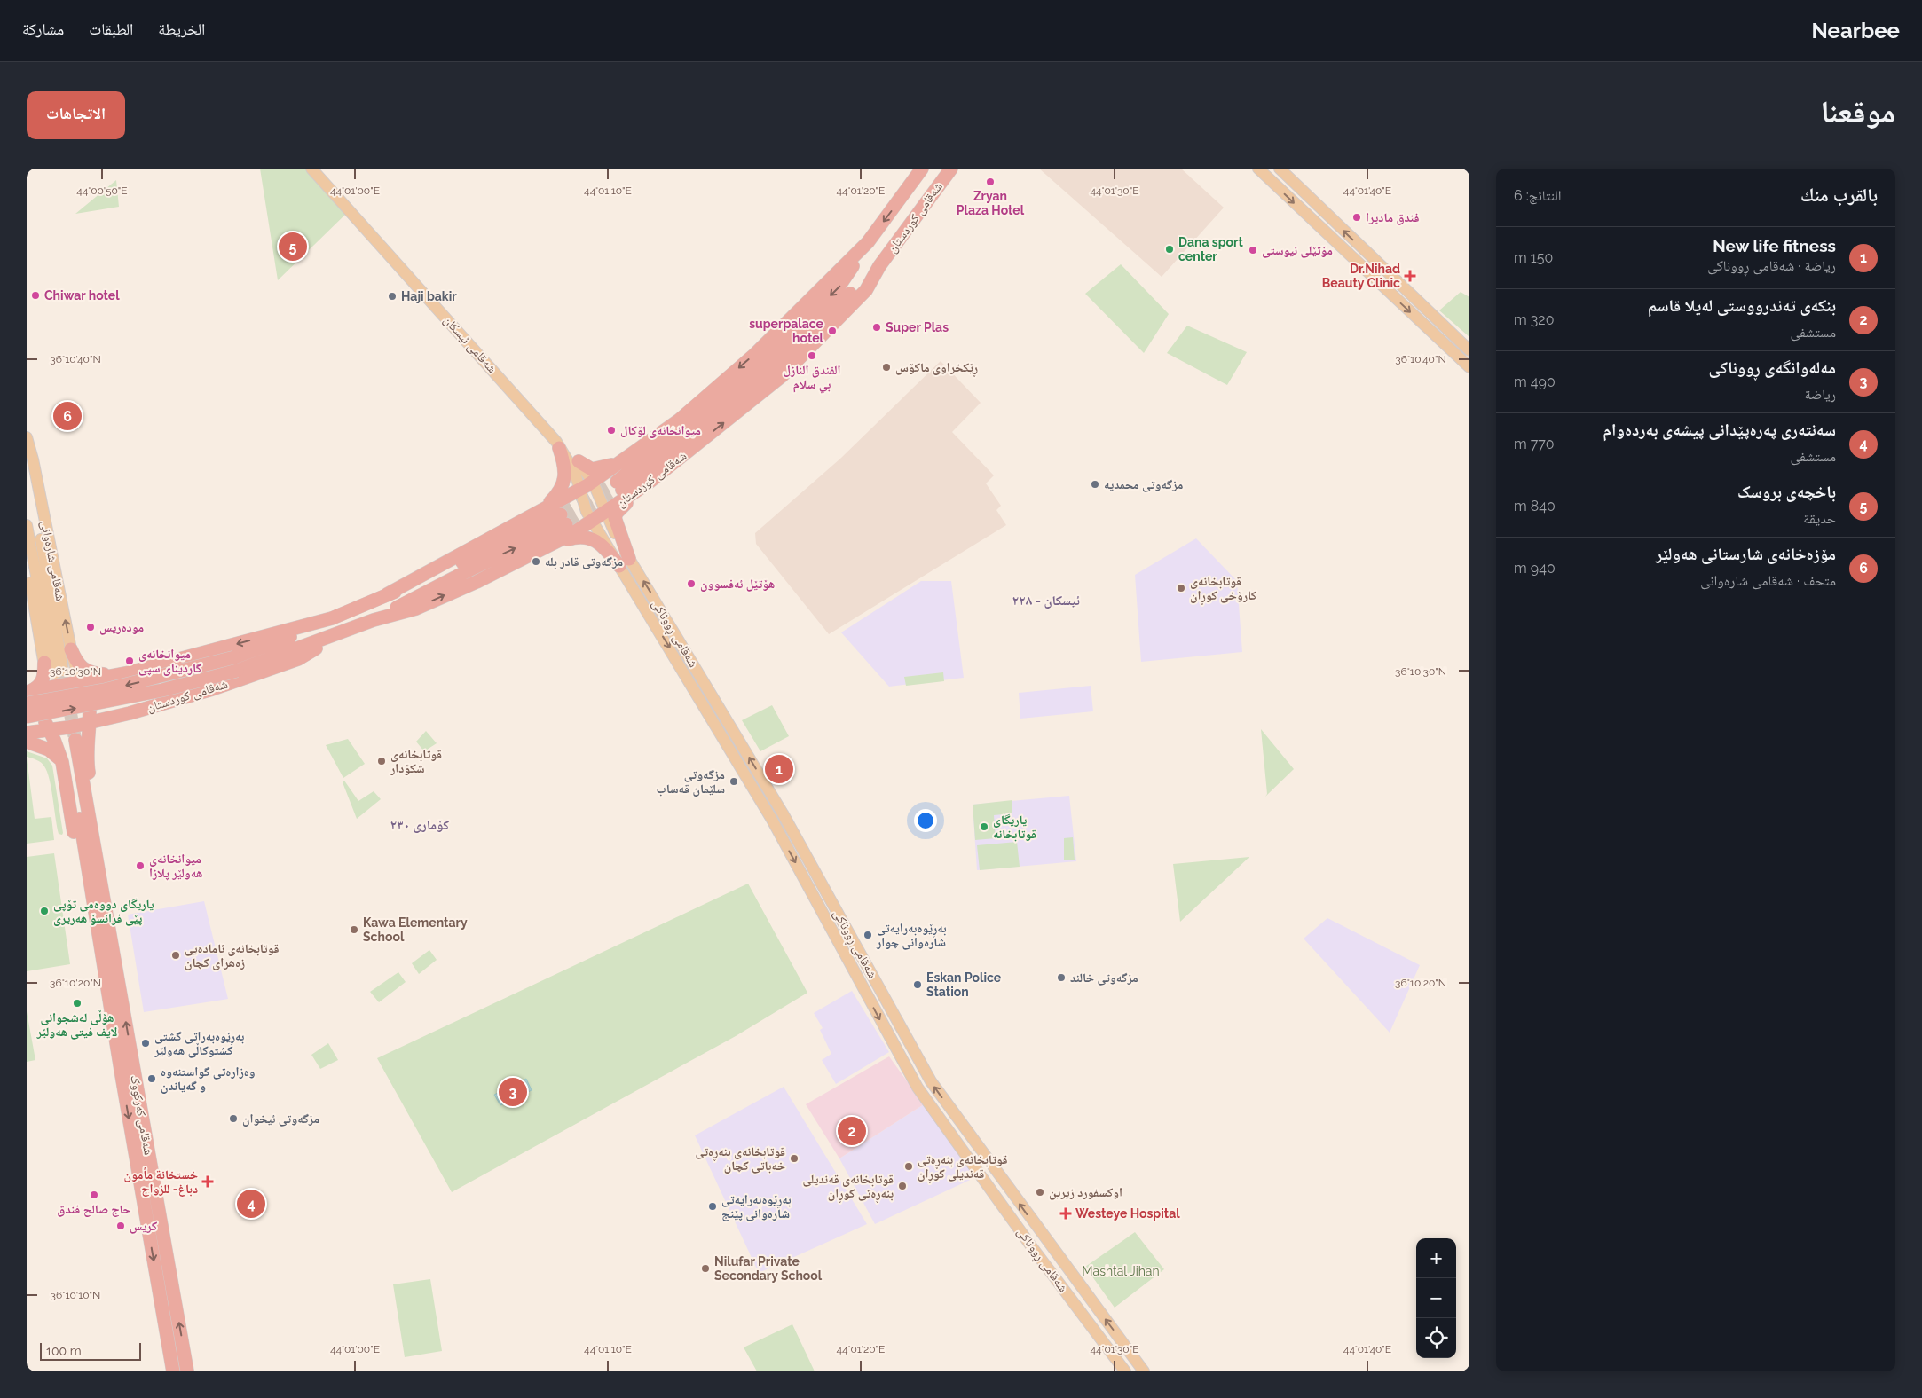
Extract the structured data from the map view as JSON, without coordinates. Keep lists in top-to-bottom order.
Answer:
{
  "streets": {
    "highway": ["شەقامی کوردستان", "شەقامی کەرکووک"],
    "main road": ["شەقامی ئیسکان", "شەقامی شارەوانی", "شەقامی ڕووناکی"]
  },
  "crossings": [
    ["شەقامی کوردستان", "شەقامی ئیسکان"],
    ["شەقامی کوردستان", "شەقامی شارەوانی"],
    ["شەقامی کوردستان", "شەقامی ڕووناکی"],
    ["شەقامی کوردستان", "شەقامی کەرکووک"],
    ["شەقامی ئیسکان", "شەقامی ڕووناکی"],
    ["شەقامی شارەوانی", "شەقامی کەرکووک"]
  ],
  "districts": ["ئیسکان - ٢٢٨", "کۆماری ٢٣٠"],
  "parks": ["Mashtal Jihan"],
  "places": {
    "other": [
      "Zryan Plaza Hotel",
      "فندق ماديرا",
      "Dana sport center",
      "مۆتێلی نیوستی",
      "Chiwar hotel",
      "Haji bakir",
      "Super Plas",
      "superpalace hotel",
      "الفندق النازل بي سلام",
      "ڕێکخراوی ماکۆس",
      "میوانخانەی لۆکال",
      "مزگەوتی محمدیە",
      "مزگەوتی قادر بلە",
      "هۆتێل ئەفسوون",
      "قوتابخانەی کارۆخی کوڕان",
      "مودەریس",
      "میوانخانەی گاردینای سپی",
      "قوتابخانەی شكۆدار",
      "مزگەوتی سلێمان قەساب",
      "یاریگای قوتابخانە",
      "میوانخانەی هەولێر پلازا",
      "یاریگای دووەمی تۆپی پێی فرانسۆ هەریری",
      "Kawa Elementary School",
      "بەڕێوەبەرایەتی شارەوانی چوار",
      "قوتابخانەی ئامادەیی زەهرای کچان",
      "مزگەوتی خالند",
      "Eskan Police Station",
      "هۆڵی لەشجوانی لایف فیتی هەولێر",
      "بەڕێوەبەراتی گشتی کشتوکاڵی هەولێر",
      "وەزارەتی گواستنەوە و گەیاندن",
      "مزگەوتی ئیخوان",
      "قوتابخانەی بنەڕەتی خەباتی کچان",
      "قوتابخانەی بنەڕەتی قەندیلی کوڕان",
      "قوتابخانەی قەندیلی بنەڕەتی کوڕان",
      "اوكسفورد زيرين",
      "حاج صالح فندق",
      "بەڕێوەبەرایەتی شارەوانی پێنج",
      "كريس",
      "Nilufar Private Secondary School"
    ],
    "health": ["Dr.Nihad Beauty Clinic", "خستخانة مأمون دباغ- للزواج", "Westeye Hospital"]
  },
  "scale_bar": "100 m",
  "page": {
    "header": "Nearbee",
    "nav": ["الخريطة", "الطبقات", "مشاركة"],
    "title": "موقعنا",
    "buttons": "الاتجاهات",
    "heading": ["بالقرب منك", "النتائج: 6"],
    "list": [
      {
        "mark": "1",
        "name": "New life fitness",
        "note": "رياضة · شەقامی ڕووناکی",
        "value": "150 m"
      },
      {
        "mark": "2",
        "name": "بنکەی تەندرووستی لەیلا قاسم",
        "note": "مستشفى",
        "value": "320 m"
      },
      {
        "mark": "3",
        "name": "مەلەوانگەی ڕووناکی",
        "note": "رياضة",
        "value": "490 m"
      },
      {
        "mark": "4",
        "name": "سەنتەری پەرەپێدانی پیشەی بەردەوام",
        "note": "مستشفى",
        "value": "770 m"
      },
      {
        "mark": "5",
        "name": "باخچەی بروسک",
        "note": "حديقة",
        "value": "840 m"
      },
      {
        "mark": "6",
        "name": "مۆزەخانەی شارستانی هەولێر",
        "note": "متحف · شەقامی شارەوانی",
        "value": "940 m"
      }
    ],
    "pins": [
      "5",
      "6",
      "1",
      "3",
      "2",
      "4"
    ],
    "map_buttons": ["+", "−"],
    "scale": "100 m"
  },
  "coordinates": [
    "44°00'50\"E",
    "44°01'00\"E",
    "44°01'10\"E",
    "44°01'20\"E",
    "44°01'30\"E",
    "44°01'40\"E",
    "36°10'40\"N",
    "36°10'30\"N",
    "36°10'20\"N",
    "36°10'10\"N"
  ]
}
